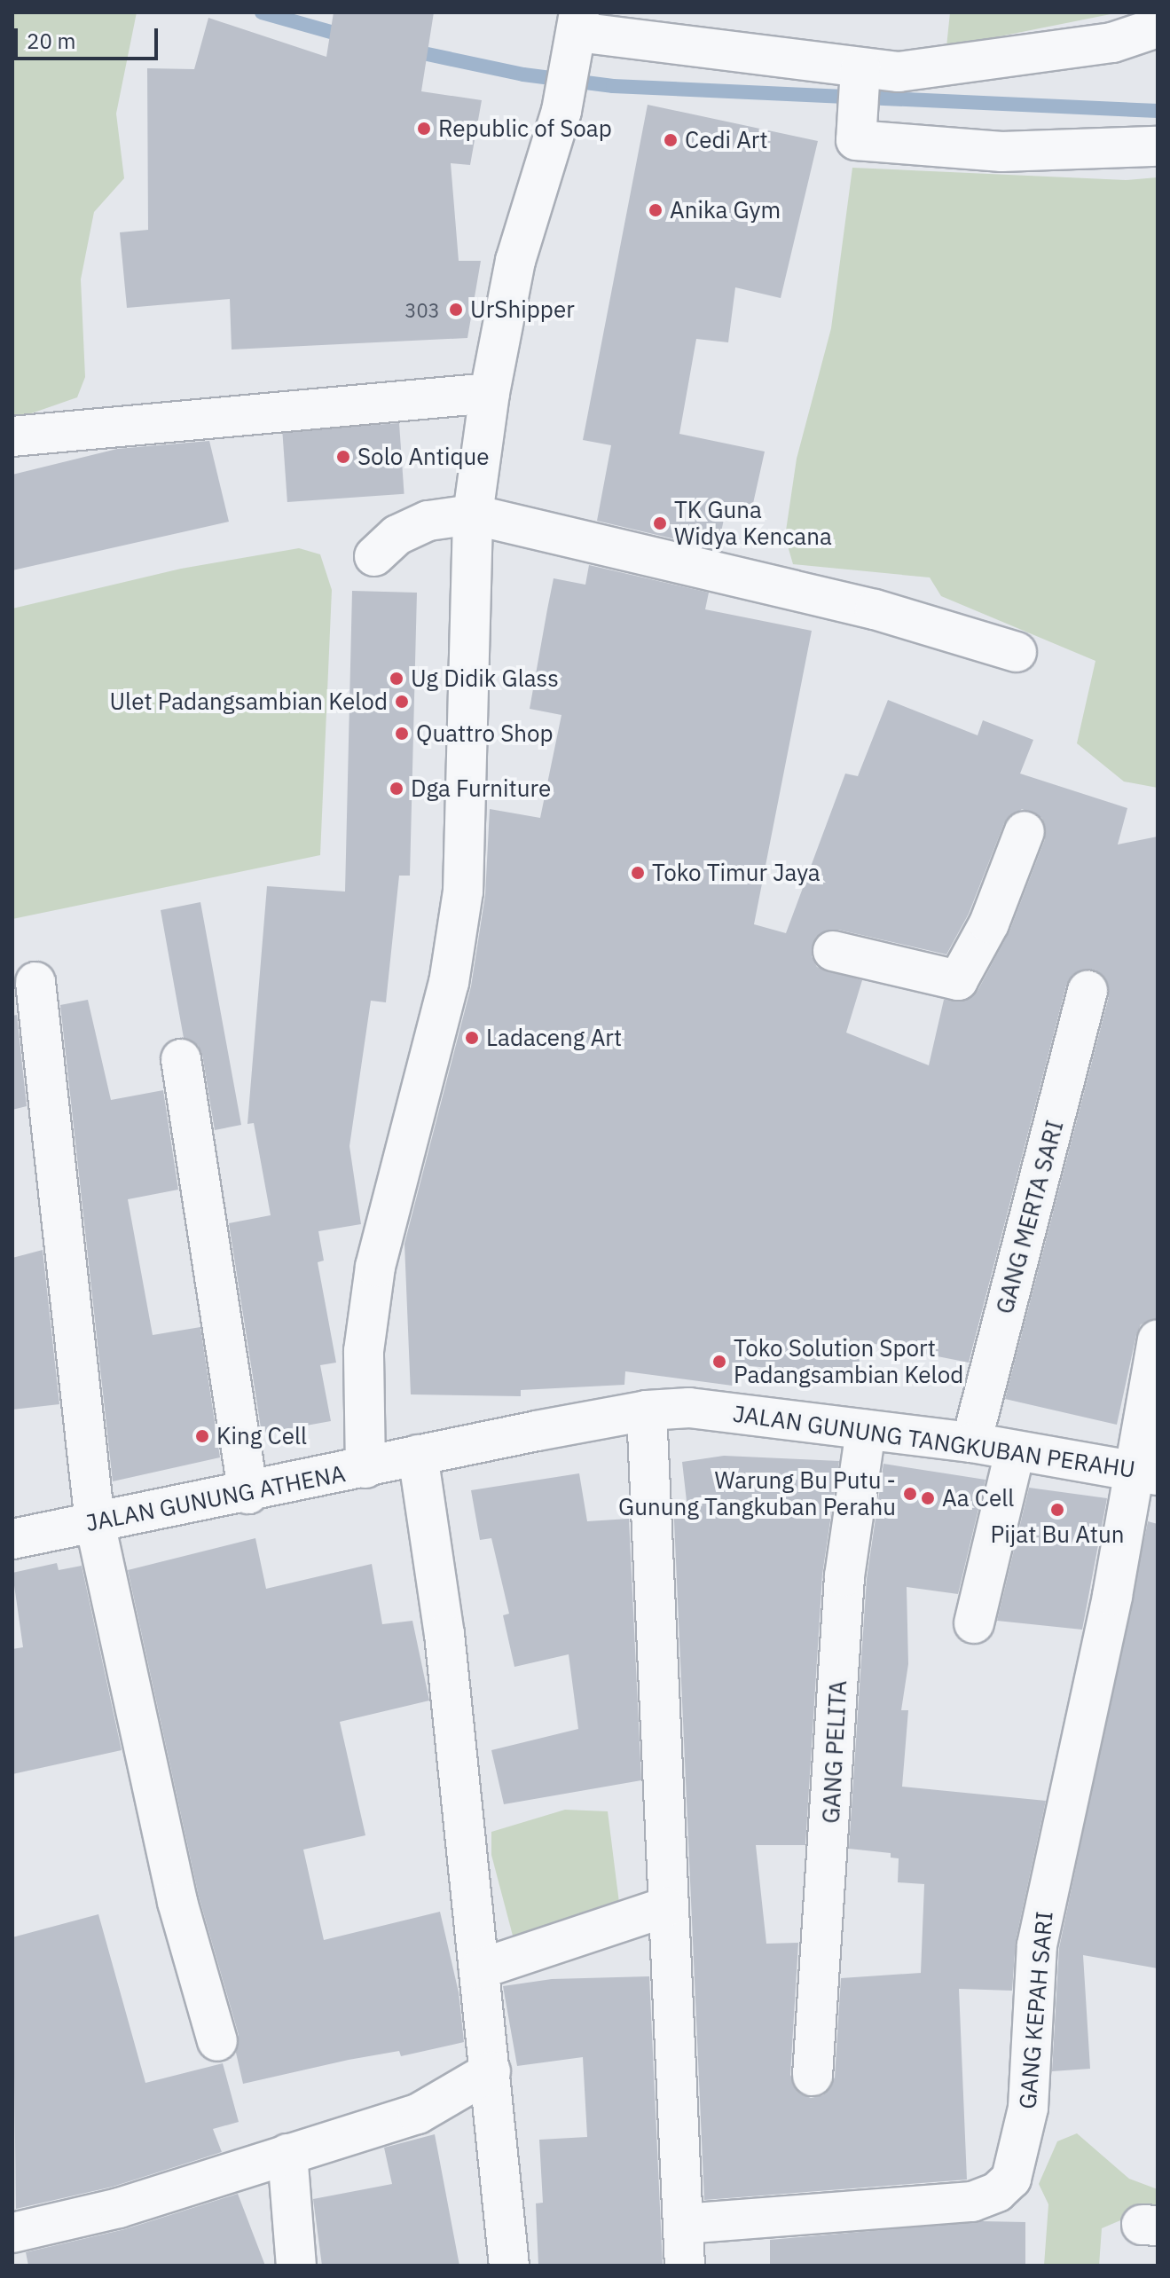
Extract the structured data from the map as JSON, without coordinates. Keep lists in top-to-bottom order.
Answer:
{
  "streets": {
    "street": [
      "GANG MERTA SARI",
      "JALAN GUNUNG TANGKUBAN PERAHU",
      "JALAN GUNUNG ATHENA",
      "GANG PELITA",
      "GANG KEPAH SARI"
    ]
  },
  "crossings": [
    ["GANG MERTA SARI", "JALAN GUNUNG TANGKUBAN PERAHU"],
    ["JALAN GUNUNG TANGKUBAN PERAHU", "JALAN GUNUNG ATHENA"],
    ["JALAN GUNUNG TANGKUBAN PERAHU", "GANG PELITA"],
    ["JALAN GUNUNG TANGKUBAN PERAHU", "GANG KEPAH SARI"]
  ],
  "places": [
    "Republic of Soap",
    "Cedi Art",
    "Anika Gym",
    "UrShipper",
    "Solo Antique",
    "TK Guna Widya Kencana",
    "Ug Didik Glass",
    "Ulet Padangsambian Kelod",
    "Quattro Shop",
    "Dga Furniture",
    "Toko Timur Jaya",
    "Ladaceng Art",
    "Toko Solution Sport Padangsambian Kelod",
    "King Cell",
    "Warung Bu Putu - Gunung Tangkuban Perahu",
    "Aa Cell",
    "Pijat Bu Atun"
  ],
  "house_numbers": ["303"],
  "scale_bar": "20 m"
}
